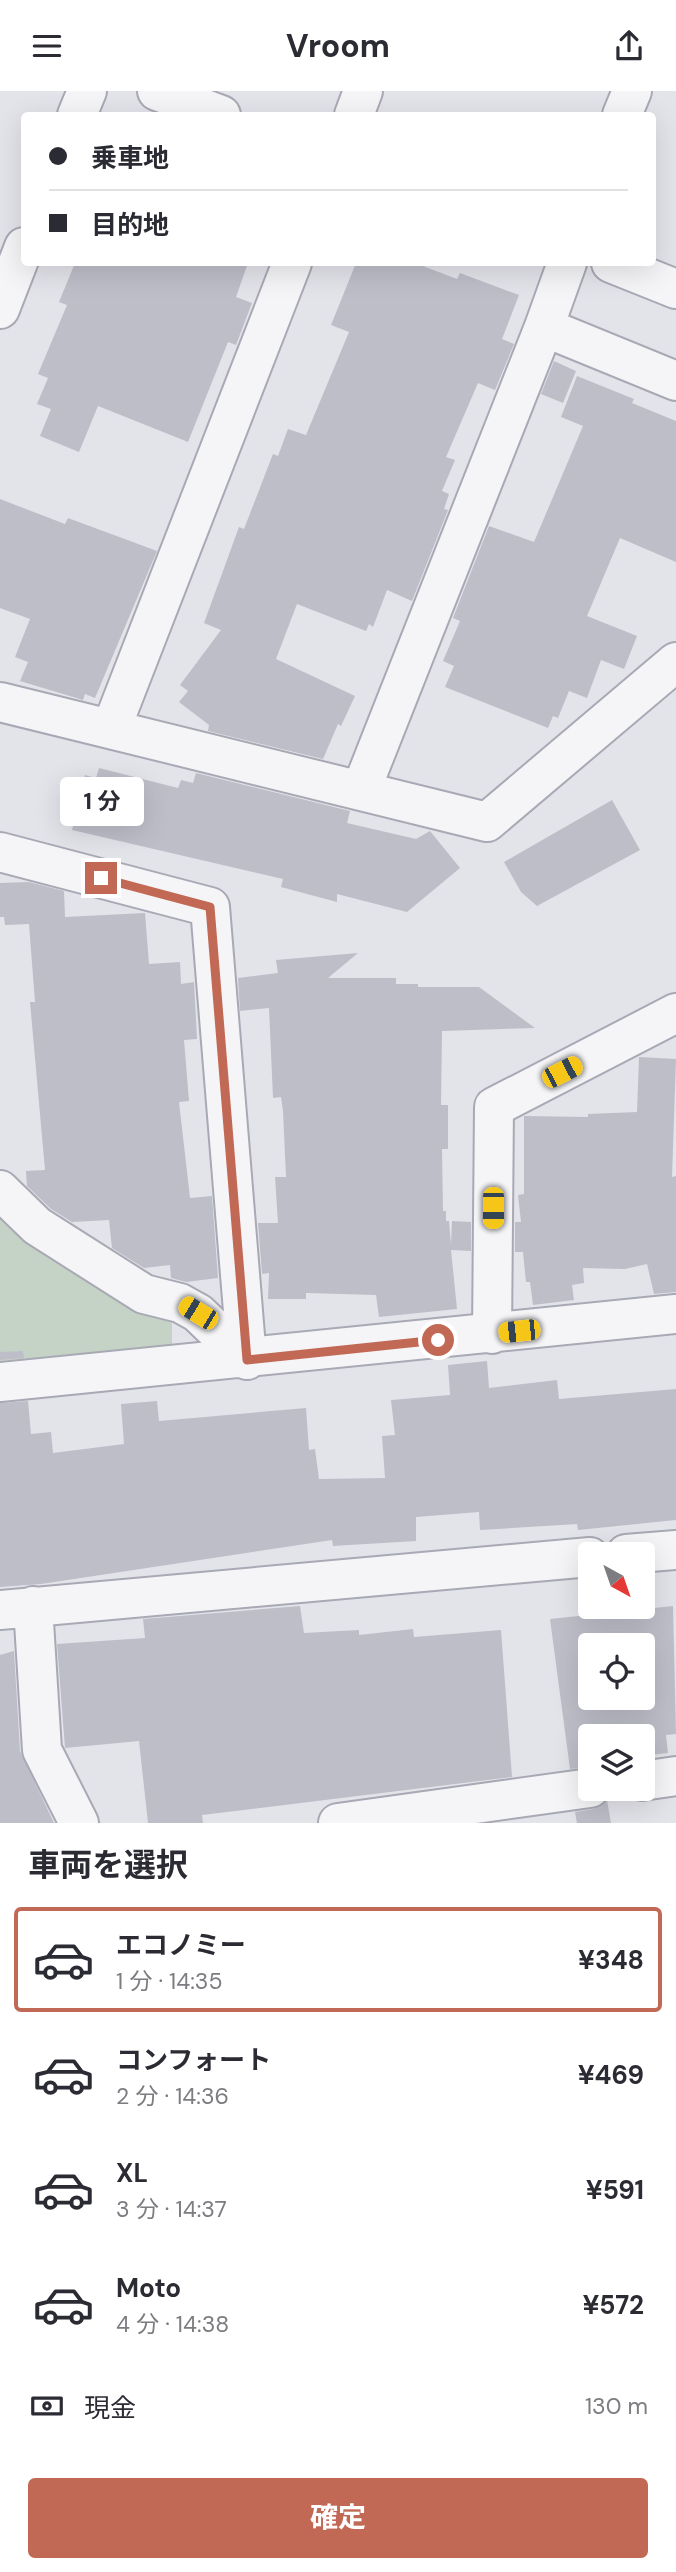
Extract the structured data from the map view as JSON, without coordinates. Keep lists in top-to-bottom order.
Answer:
{
  "north": "bottom right",
  "page": {
    "header": "Vroom",
    "banner": ["乗車地", "目的地"],
    "bubble": "1 分",
    "heading": "車両を選択",
    "list": [
      {
        "name": "エコノミー",
        "note": "1 分 · 14:35",
        "value": "¥348"
      },
      {
        "name": "コンフォート",
        "note": "2 分 · 14:36",
        "value": "¥469"
      },
      {
        "name": "XL",
        "note": "3 分 · 14:37",
        "value": "¥591"
      },
      {
        "name": "Moto",
        "note": "4 分 · 14:38",
        "value": "¥572"
      }
    ],
    "pay": ["現金", "130 m"],
    "buttons": "確定"
  }
}
